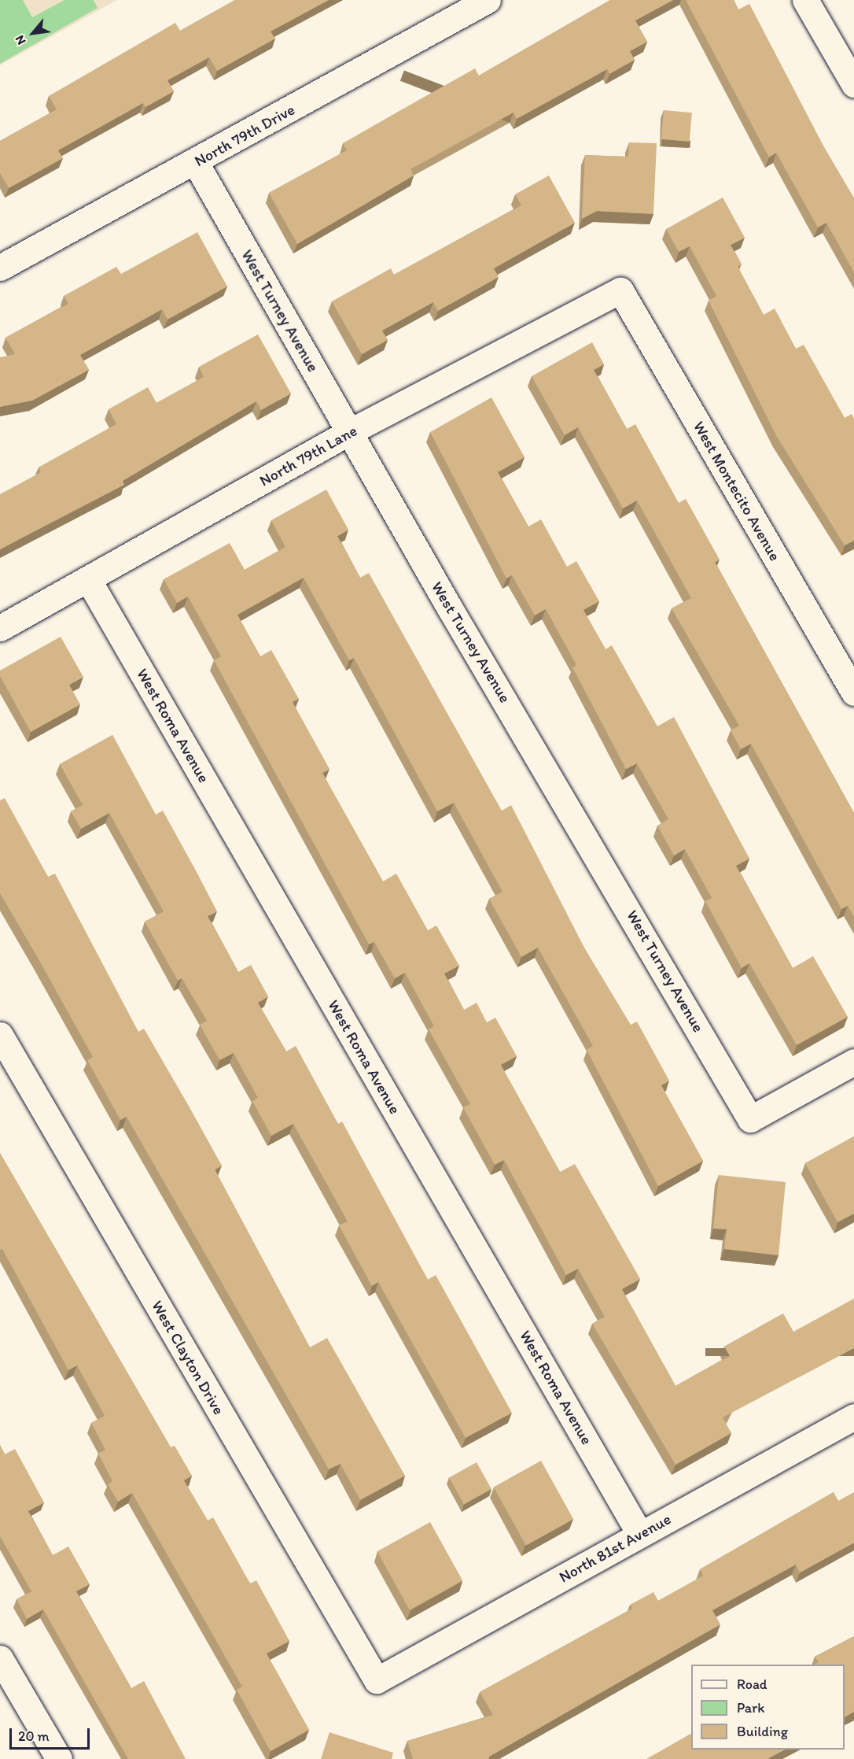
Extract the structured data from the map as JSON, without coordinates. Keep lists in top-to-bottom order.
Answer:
{
  "streets": {
    "street": [
      "North 79th Drive",
      "West Turney Avenue",
      "North 79th Lane",
      "West Montecito Avenue",
      "West Roma Avenue",
      "West Clayton Drive",
      "North 81st Avenue"
    ]
  },
  "crossings": [
    ["North 79th Drive", "West Turney Avenue"],
    ["West Turney Avenue", "North 79th Lane"],
    ["North 79th Lane", "West Montecito Avenue"],
    ["North 79th Lane", "West Roma Avenue"],
    ["West Roma Avenue", "North 81st Avenue"],
    ["West Clayton Drive", "North 81st Avenue"]
  ],
  "legend": ["Road", "Park", "Building"],
  "scale_bar": "20 m",
  "north": "bottom left"
}
